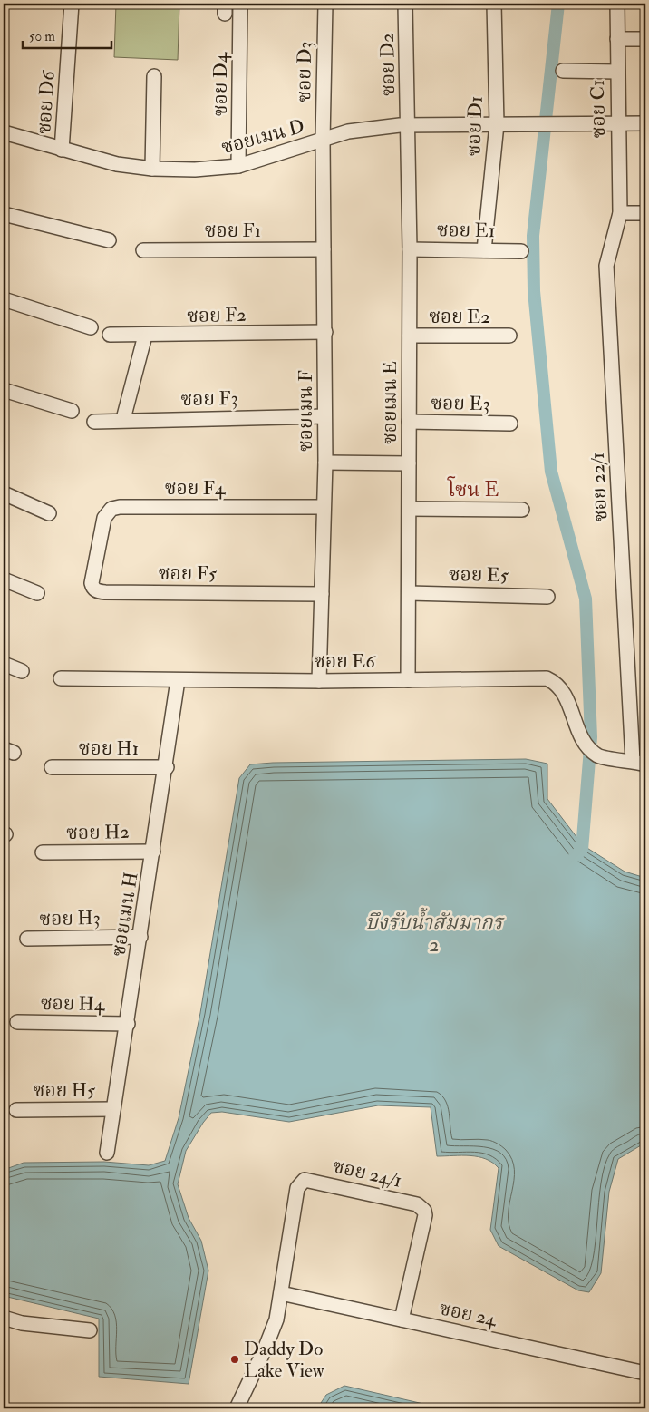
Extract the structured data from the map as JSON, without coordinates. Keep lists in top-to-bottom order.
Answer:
{
  "streets": {
    "street": [
      "ซอย D2",
      "ซอย D3",
      "ซอย D4",
      "ซอย D6",
      "ซอย C1",
      "ซอย D1",
      "ซอยเมน D",
      "ซอย F1",
      "ซอย E1",
      "ซอย F2",
      "ซอย E2",
      "ซอย F3",
      "ซอยเมน E",
      "ซอย E3",
      "ซอยเมน F",
      "ซอย 22/1",
      "ซอย F4",
      "ซอย F5",
      "ซอย E5",
      "ซอย E6",
      "ซอย H1",
      "ซอย H2",
      "ซอยเมน H",
      "ซอย H3",
      "ซอย H4",
      "ซอย H5",
      "ซอย 24/1",
      "ซอย 24"
    ]
  },
  "crossings": [
    ["ซอย D2", "ซอยเมน D"],
    ["ซอย D2", "ซอยเมน E"],
    ["ซอย D3", "ซอยเมน D"],
    ["ซอย D3", "ซอยเมน F"],
    ["ซอย D4", "ซอยเมน D"],
    ["ซอย D6", "ซอยเมน D"],
    ["ซอย C1", "ซอยเมน D"],
    ["ซอย C1", "ซอย 22/1"],
    ["ซอย D1", "ซอยเมน D"],
    ["ซอย D1", "ซอย E1"],
    ["ซอยเมน D", "ซอยเมน E"],
    ["ซอยเมน D", "ซอยเมน F"],
    ["ซอย F1", "ซอยเมน F"],
    ["ซอย E1", "ซอยเมน E"],
    ["ซอย F2", "ซอยเมน F"],
    ["ซอย E2", "ซอยเมน E"],
    ["ซอย F3", "ซอยเมน F"],
    ["ซอยเมน E", "ซอย E3"],
    ["ซอยเมน E", "ซอย E5"],
    ["ซอยเมน E", "ซอย E6"],
    ["ซอยเมน F", "ซอย F4"],
    ["ซอยเมน F", "ซอย F5"],
    ["ซอยเมน F", "ซอย E6"],
    ["ซอย 22/1", "ซอย E6"],
    ["ซอย F4", "ซอย F5"],
    ["ซอย E6", "ซอยเมน H"],
    ["ซอย H1", "ซอยเมน H"],
    ["ซอย H2", "ซอยเมน H"],
    ["ซอยเมน H", "ซอย H3"],
    ["ซอยเมน H", "ซอย H4"],
    ["ซอยเมน H", "ซอย H5"],
    ["ซอย 24/1", "ซอย 24"]
  ],
  "districts": ["โซน E"],
  "water": ["บึงรับน้ำสัมมากร 2"],
  "places": ["Daddy Do Lake View"],
  "scale_bar": "50 m"
}
